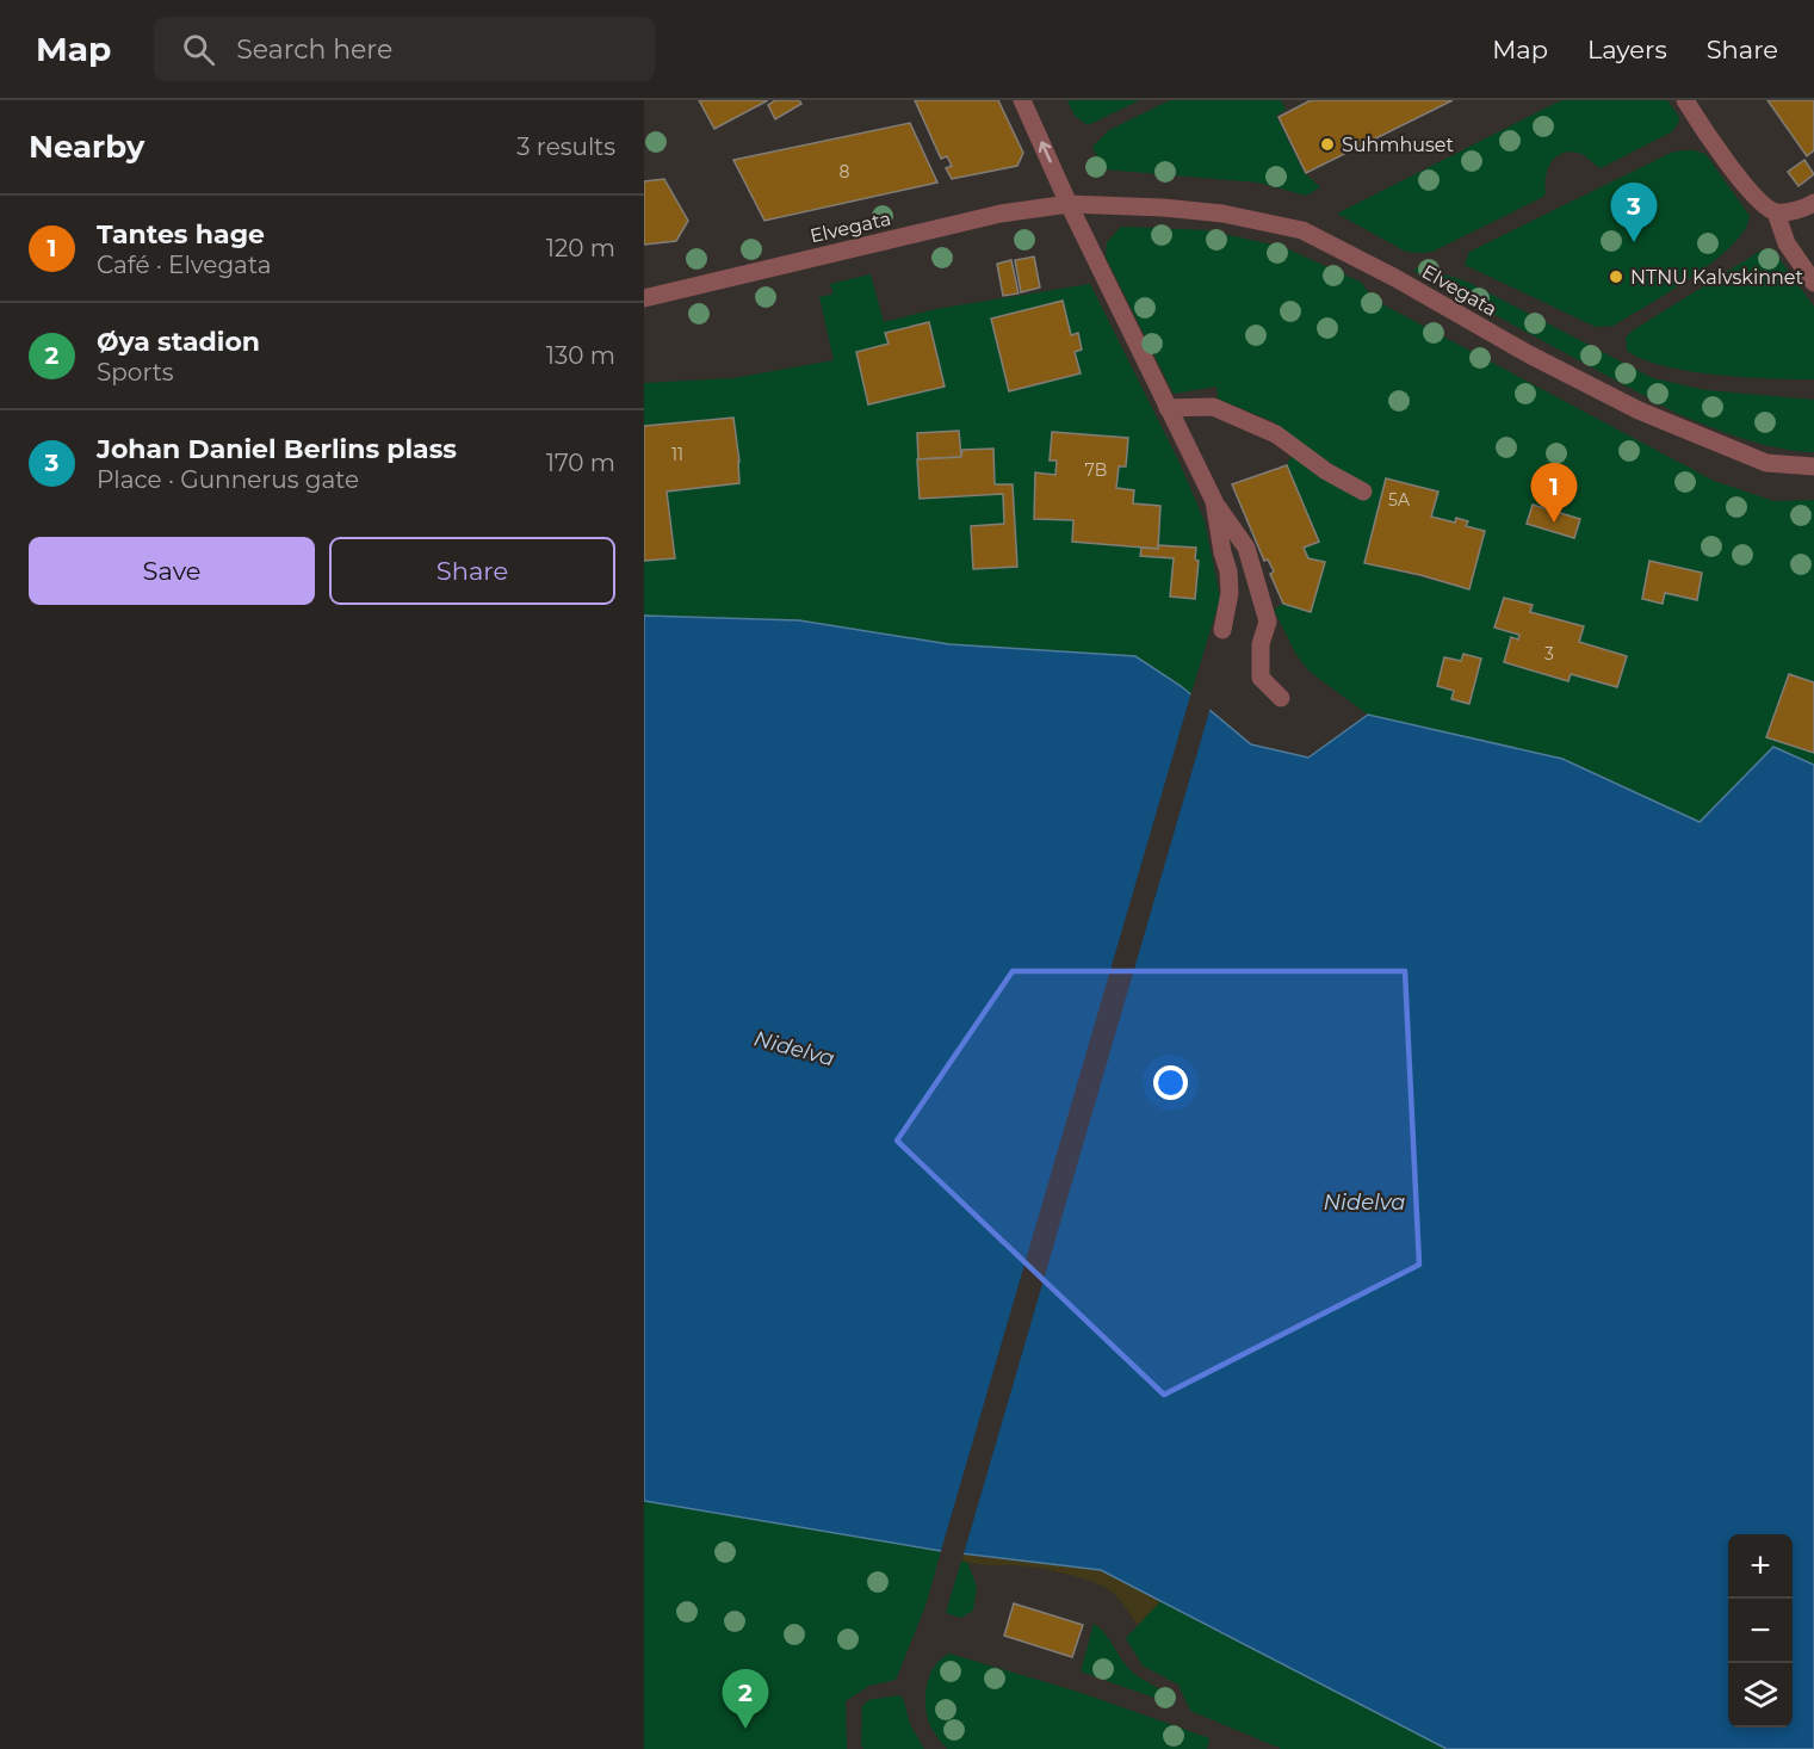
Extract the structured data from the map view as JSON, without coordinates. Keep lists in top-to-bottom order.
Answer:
{
  "streets": {
    "street": ["Elvegata"]
  },
  "water": ["Nidelva"],
  "places": ["Suhmhuset", "NTNU Kalvskinnet"],
  "house_numbers": [
    "8",
    "11",
    "7B",
    "5A",
    "3"
  ],
  "page": {
    "header": "Map",
    "search": "Search here",
    "nav": ["Map", "Layers", "Share"],
    "heading": ["Nearby", "3 results"],
    "pins": ["3", "1", "2"],
    "list": [
      {
        "mark": "1",
        "name": "Tantes hage",
        "note": "Café · Elvegata",
        "value": "120 m"
      },
      {
        "mark": "2",
        "name": "Øya stadion",
        "note": "Sports",
        "value": "130 m"
      },
      {
        "mark": "3",
        "name": "Johan Daniel Berlins plass",
        "note": "Place · Gunnerus gate",
        "value": "170 m"
      }
    ],
    "buttons": ["Save", "Share"],
    "map_buttons": ["+", "−"]
  }
}
